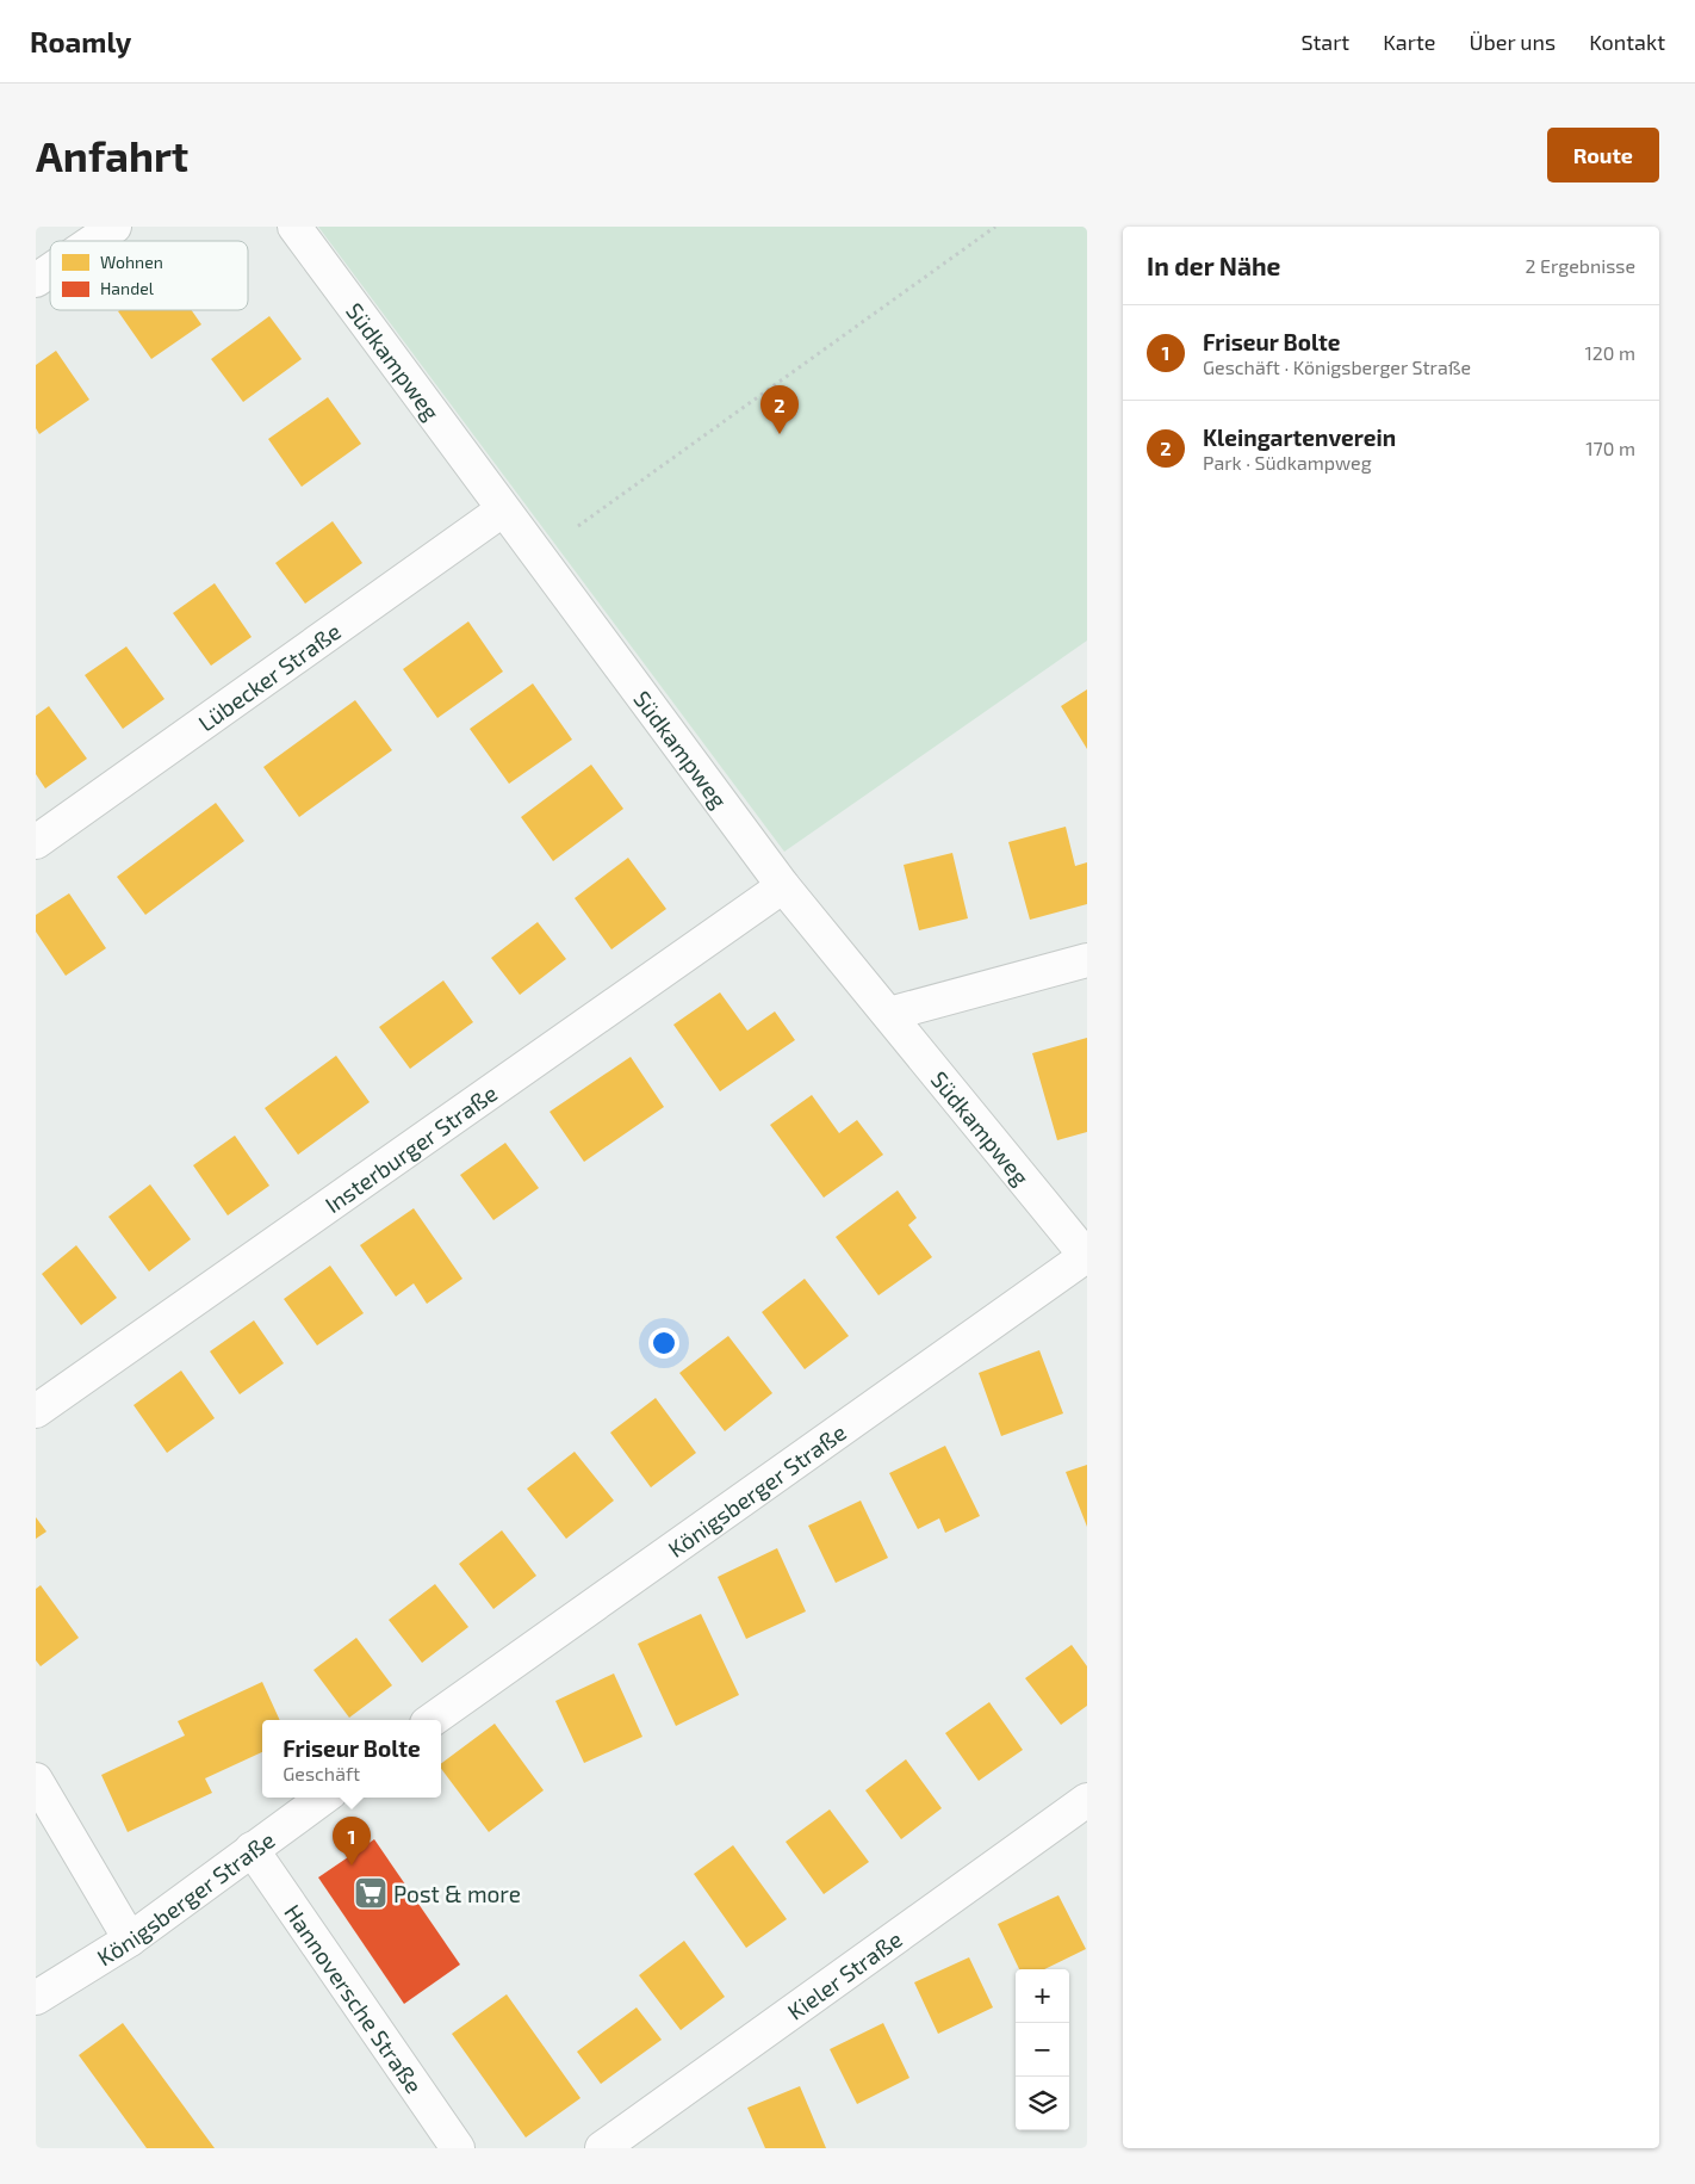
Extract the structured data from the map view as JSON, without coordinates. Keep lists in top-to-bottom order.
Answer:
{
  "streets": {
    "street": [
      "Südkampweg",
      "Lübecker Straße",
      "Insterburger Straße",
      "Königsberger Straße",
      "Kieler Straße",
      "Hannoversche Straße"
    ]
  },
  "crossings": [
    ["Südkampweg", "Lübecker Straße"],
    ["Südkampweg", "Insterburger Straße"],
    ["Südkampweg", "Königsberger Straße"],
    ["Königsberger Straße", "Hannoversche Straße"]
  ],
  "places": {
    "supermarket": ["Post & more"]
  },
  "legend": ["Wohnen", "Handel"],
  "page": {
    "header": "Roamly",
    "nav": [
      "Start",
      "Karte",
      "Über uns",
      "Kontakt"
    ],
    "buttons": "Route",
    "title": "Anfahrt",
    "heading": ["In der Nähe", "2 Ergebnisse"],
    "list": [
      {
        "mark": "1",
        "name": "Friseur Bolte",
        "note": "Geschäft · Königsberger Straße",
        "value": "120 m"
      },
      {
        "mark": "2",
        "name": "Kleingartenverein",
        "note": "Park · Südkampweg",
        "value": "170 m"
      }
    ],
    "pins": ["2", "1"],
    "popup": ["Friseur Bolte", "Geschäft"],
    "map_buttons": ["+", "−"]
  }
}
